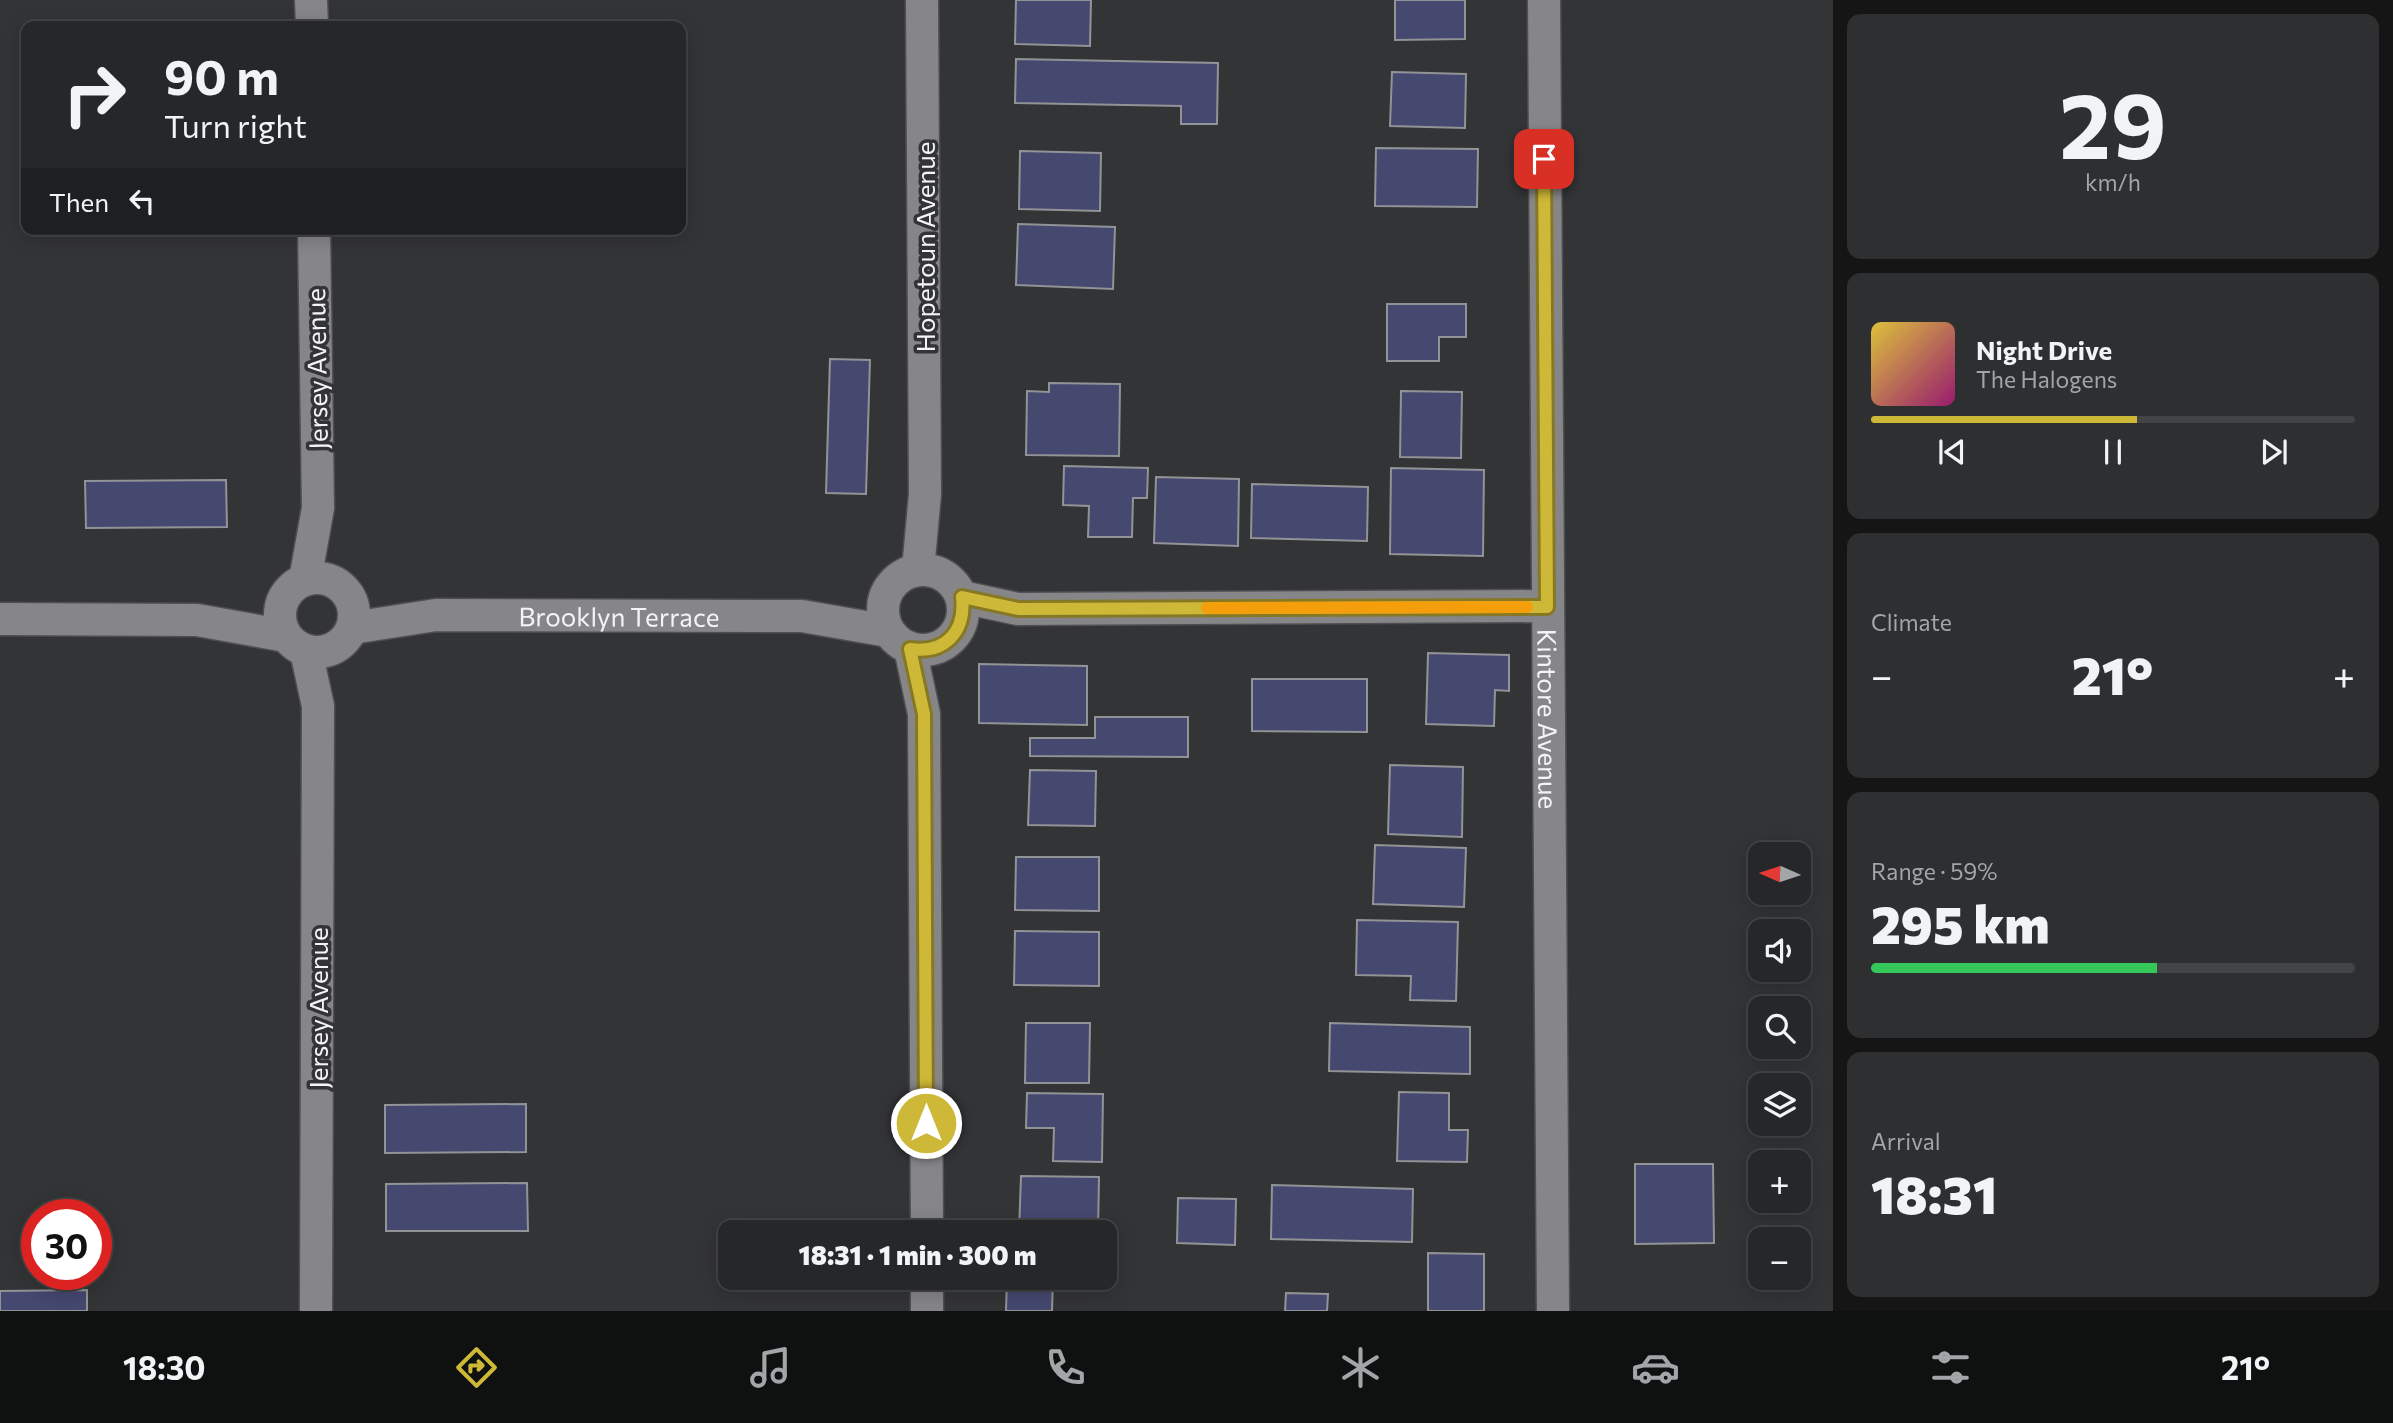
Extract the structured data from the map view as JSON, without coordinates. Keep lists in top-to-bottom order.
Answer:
{
  "streets": {
    "street": [
      "Hopetoun Avenue",
      "Jersey Avenue",
      "Brooklyn Terrace",
      "Kintore Avenue"
    ]
  },
  "crossings": [
    ["Hopetoun Avenue", "Brooklyn Terrace"],
    ["Jersey Avenue", "Brooklyn Terrace"]
  ],
  "north": "left",
  "page": {
    "tile": [
      ["29", "km/h"],
      "Climate",
      ["Range · 59%", "295 km"],
      ["Arrival", "18:31"]
    ],
    "turn": ["90 m", "Turn right"],
    "then": "Then",
    "song": ["Night Drive", "The Halogens"],
    "heat": ["−", "21°", "+"],
    "map_buttons": ["+", "−"],
    "limit": "30",
    "trip": "18:31 · 1 min · 300 m",
    "tabs": ["18:30", "21°"]
  }
}
